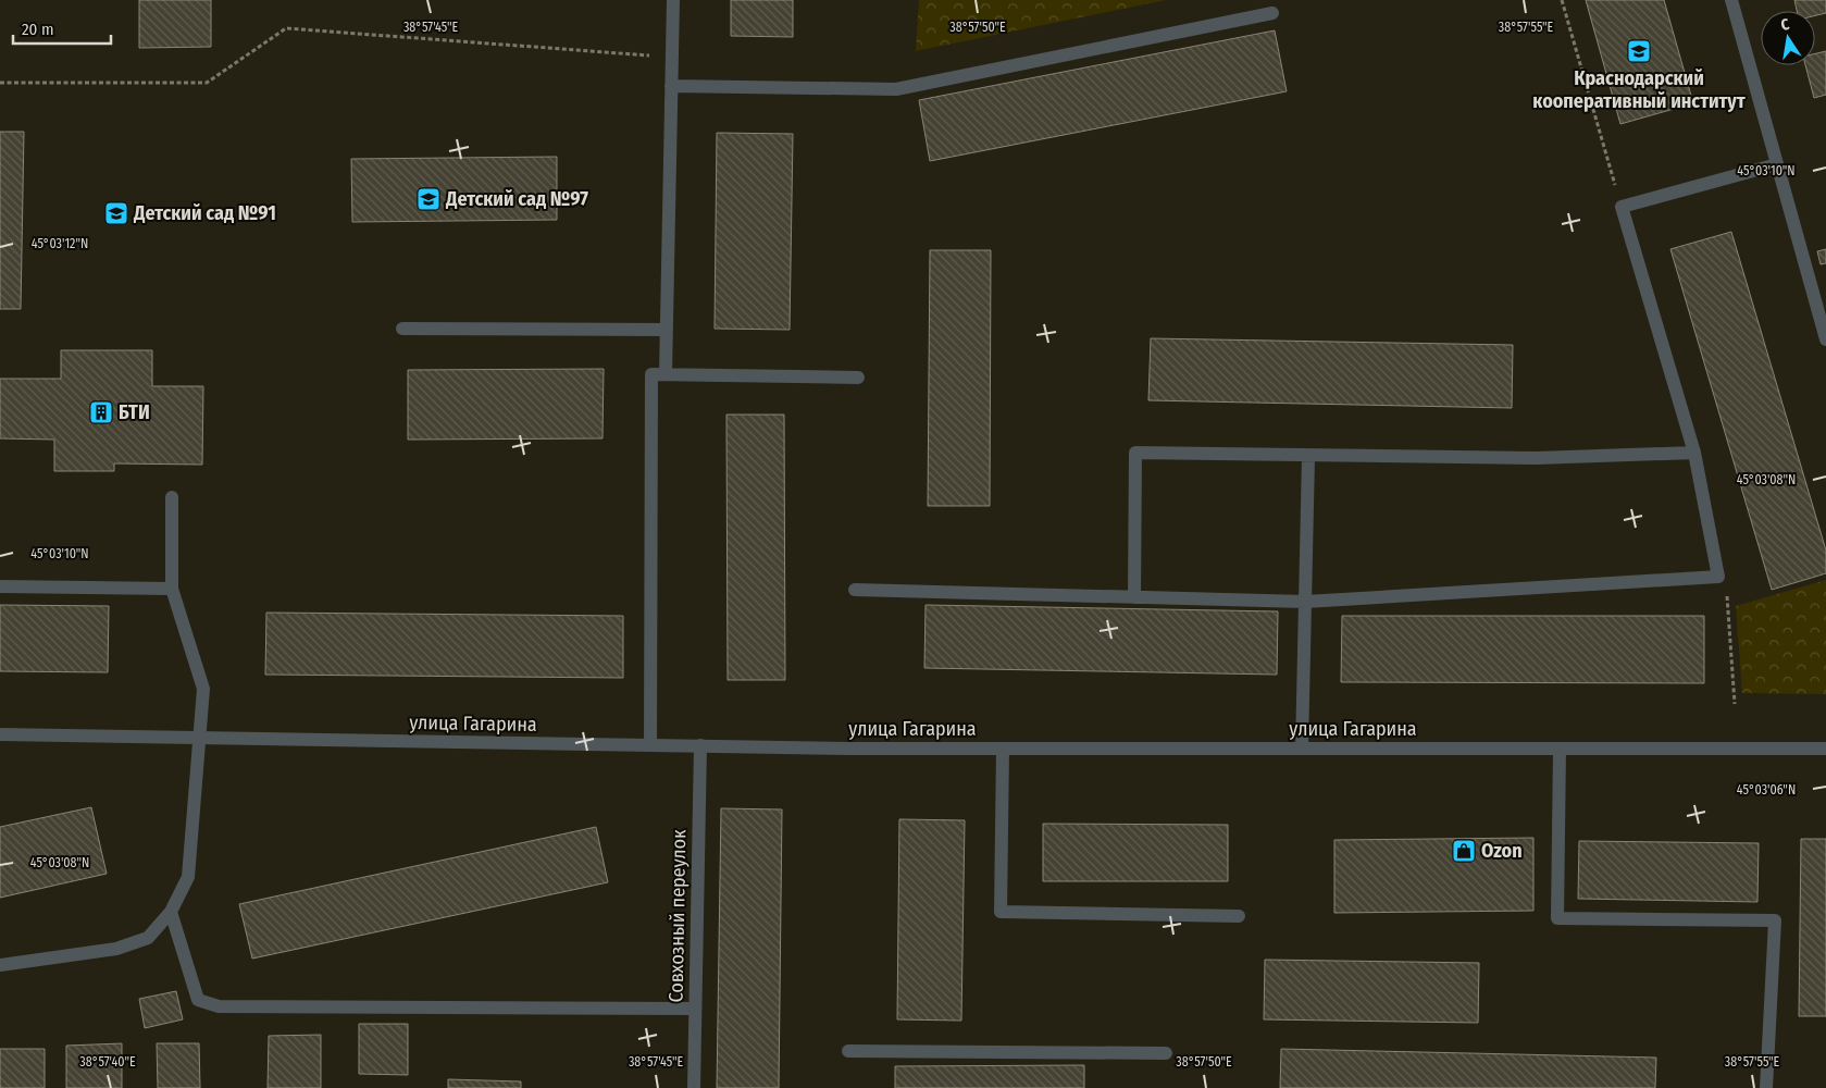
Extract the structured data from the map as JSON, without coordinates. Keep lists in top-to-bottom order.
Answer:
{
  "streets": {
    "street": ["улица Гагарина", "Совхозный переулок"]
  },
  "crossings": [
    ["улица Гагарина", "Совхозный переулок"]
  ],
  "places": {
    "school or university": ["Краснодарский кооперативный институт", "Детский сад №97", "Детский сад №91"],
    "building": ["БТИ"],
    "shop": ["Ozon"]
  },
  "scale_bar": "20 m",
  "north": "top",
  "coordinates": [
    "38°57'45\"E",
    "38°57'50\"E",
    "38°57'55\"E",
    "45°03'10\"N",
    "45°03'12\"N",
    "45°03'08\"N",
    "45°03'06\"N",
    "38°57'40\"E"
  ]
}
